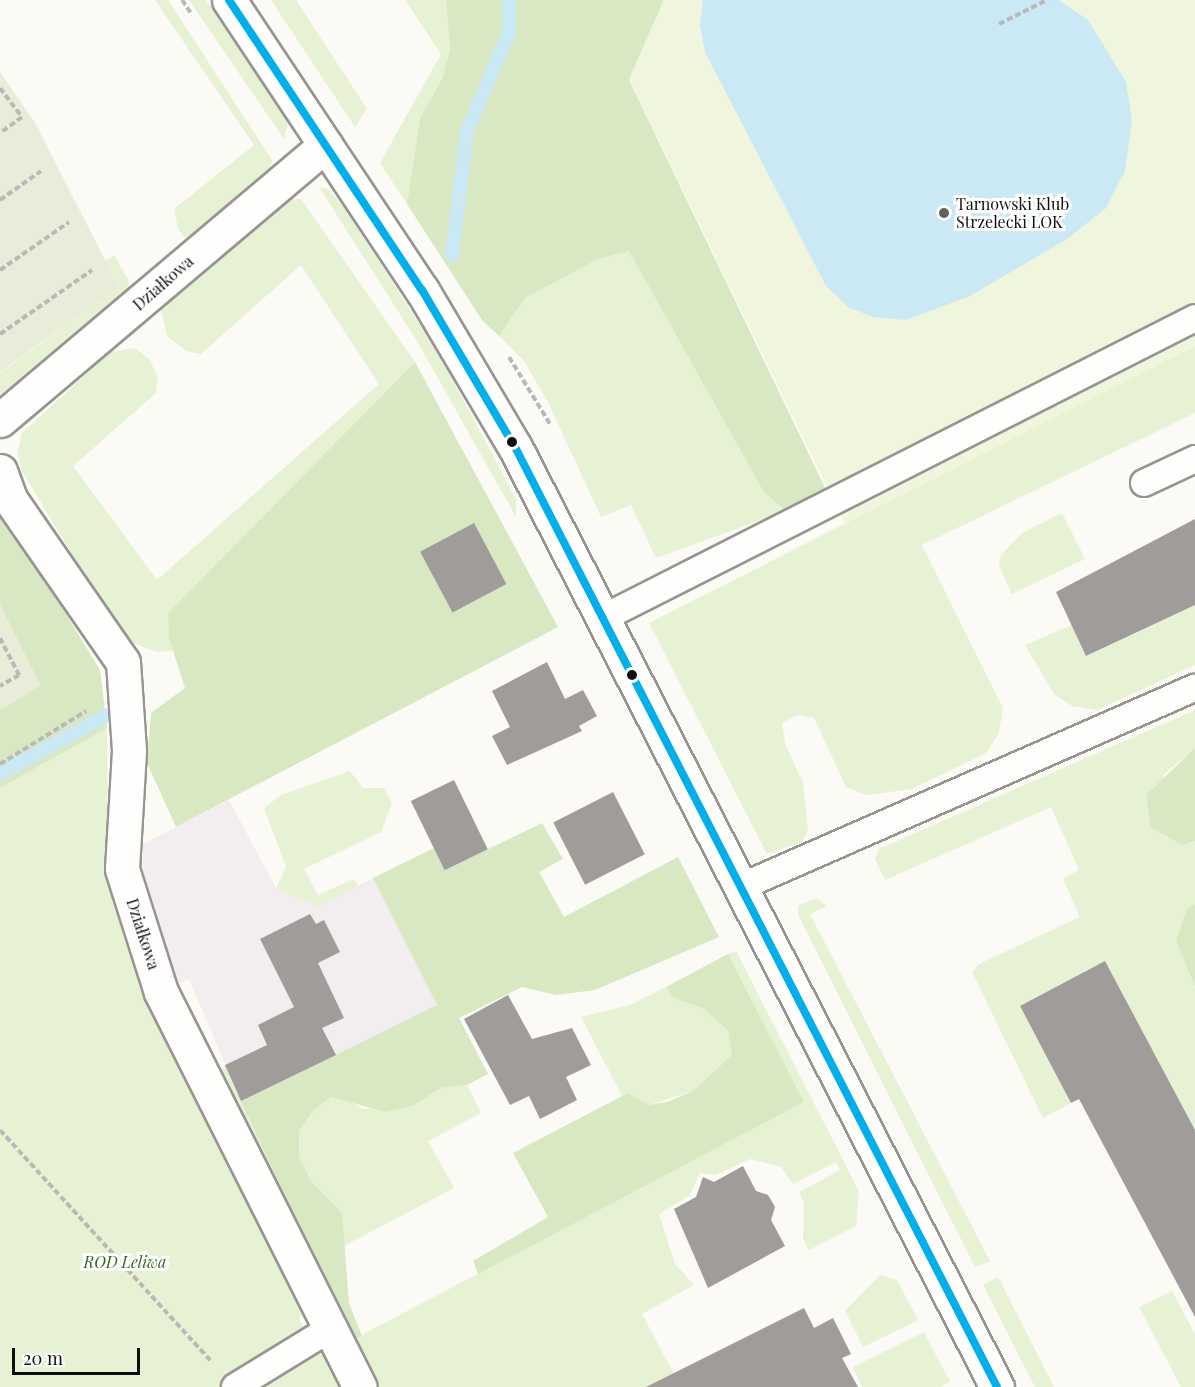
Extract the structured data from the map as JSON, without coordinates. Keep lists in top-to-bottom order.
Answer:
{
  "streets": {
    "street": ["Działkowa"]
  },
  "parks": ["ROD Leliwa"],
  "places": ["Tarnowski Klub Strzelecki LOK"],
  "scale_bar": "20 m"
}
